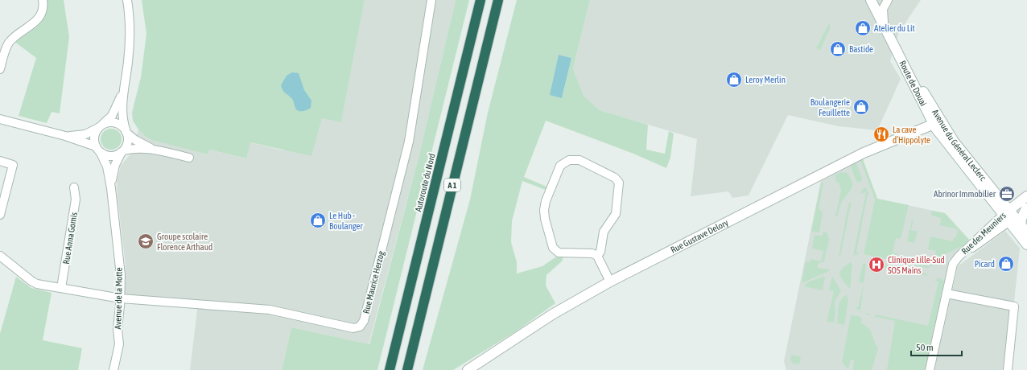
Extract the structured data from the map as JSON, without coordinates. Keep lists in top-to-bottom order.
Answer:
{
  "streets": {
    "highway": ["Autoroute du Nord", "A 1"],
    "street": [
      "Route de Douai",
      "Rue des Meuniers",
      "Rue Gustave Delory",
      "Rue Anna Gomis",
      "Rue Maurice Herzog",
      "Avenue de la Motte"
    ]
  },
  "crossings": [
    ["Route de Douai", "Rue des Meuniers"],
    ["Route de Douai", "Rue Gustave Delory"],
    ["Rue Maurice Herzog", "Avenue de la Motte"]
  ],
  "places": {
    "shop": [
      "Atelier du Lit",
      "Bastide",
      "Leroy Merlin",
      "Boulangerie Feuillette",
      "Le Hub - Boulanger",
      "Picard"
    ],
    "restaurant": ["La cave d’Hippolyte"],
    "office": ["Abrinor Immobilier"],
    "school or university": ["Groupe scolaire Florence Arthaud"],
    "hospital": ["Clinique Lille-Sud SOS Mains"]
  },
  "scale_bar": "50 m"
}
